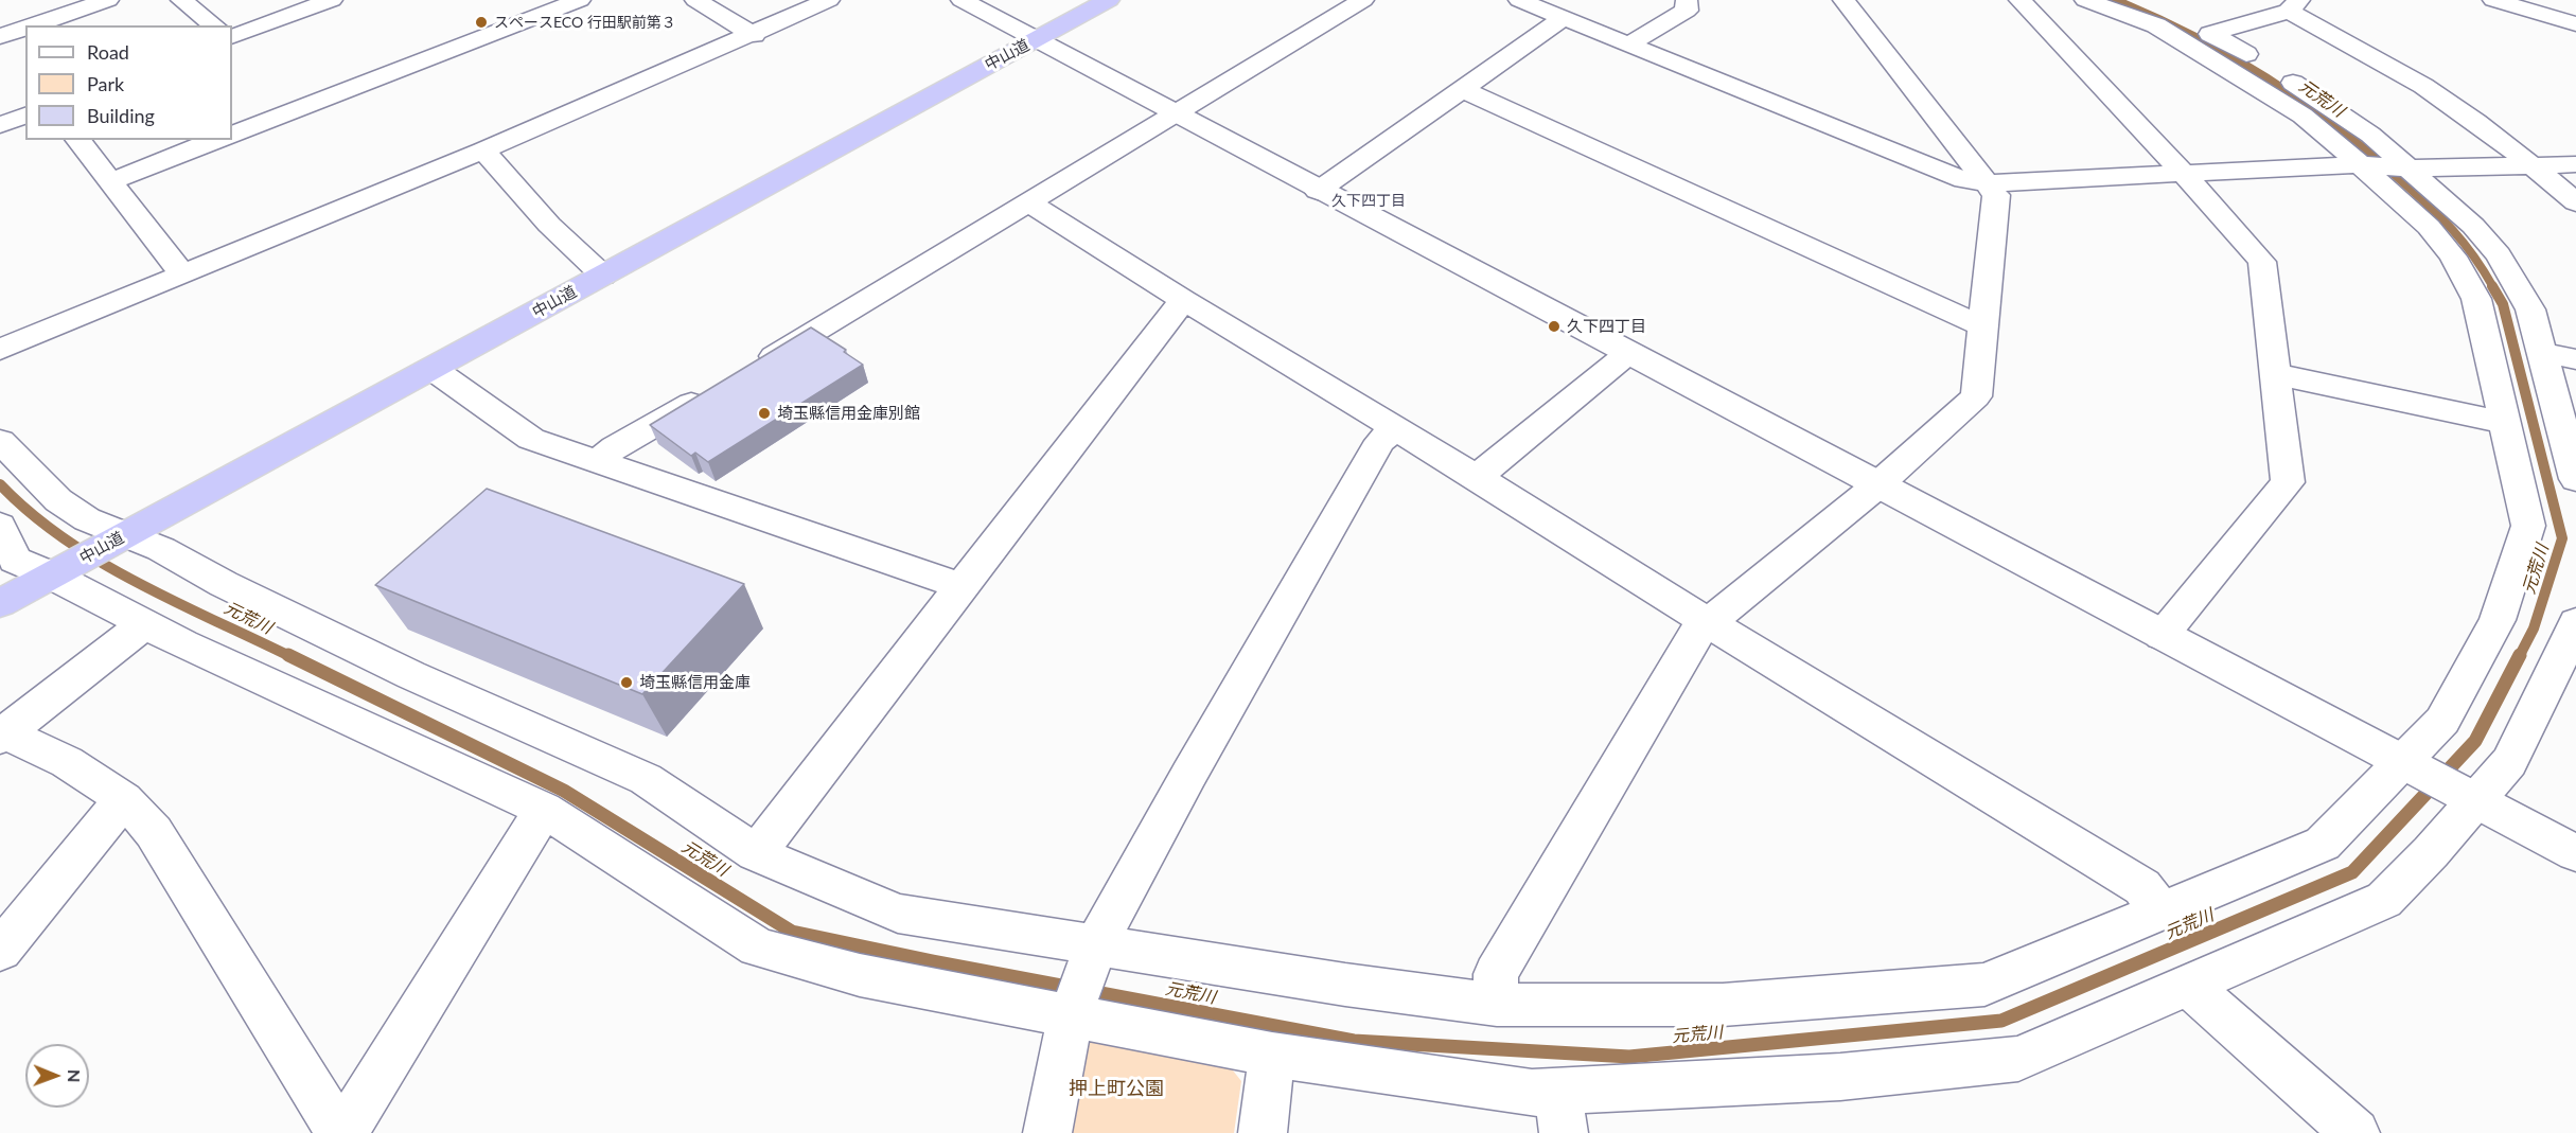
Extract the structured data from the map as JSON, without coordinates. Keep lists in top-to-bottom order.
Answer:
{
  "streets": {
    "highway": ["中山道"]
  },
  "districts": ["久下四丁目"],
  "water": ["元荒川"],
  "parks": ["押上町公園"],
  "places": [
    "スペースECO 行田駅前第３",
    "久下四丁目",
    "埼玉縣信用金庫別館",
    "埼玉縣信用金庫"
  ],
  "legend": ["Road", "Park", "Building"],
  "north": "right"
}
